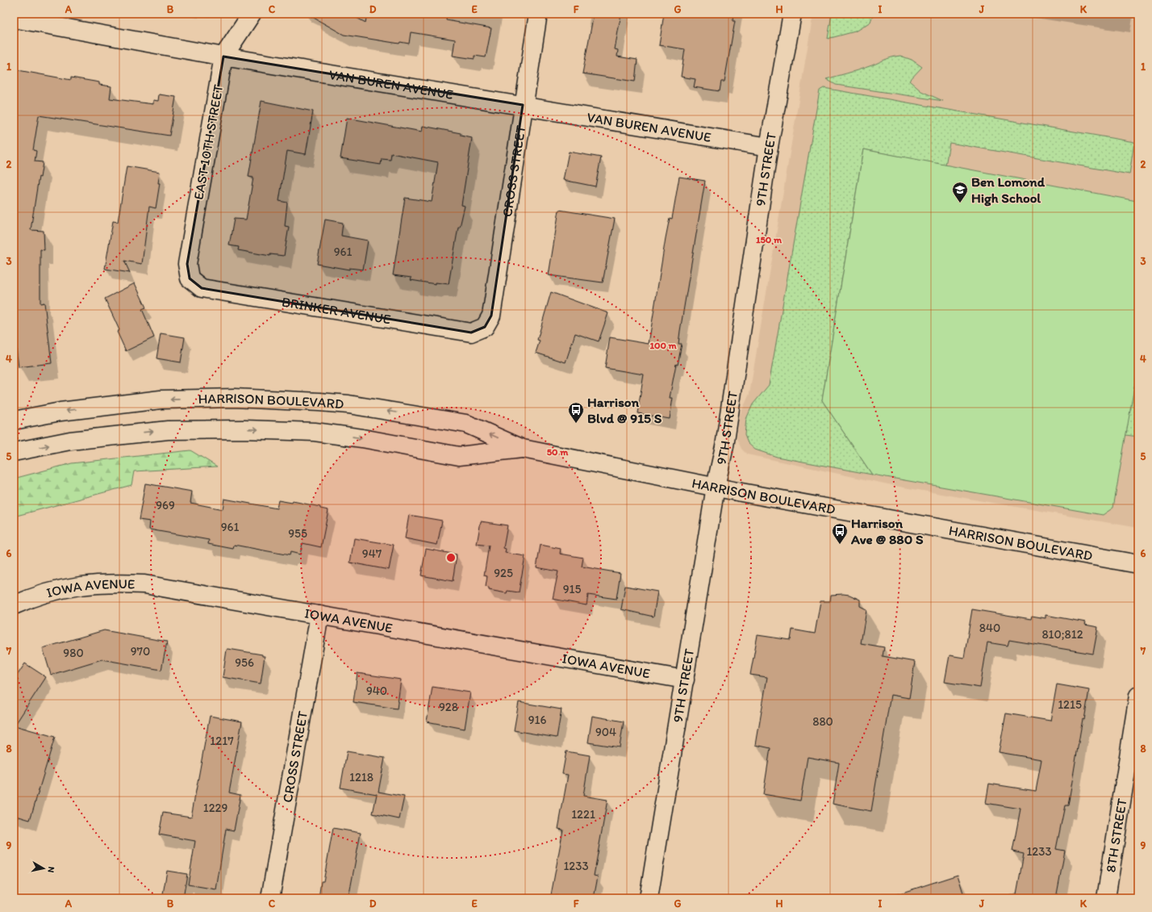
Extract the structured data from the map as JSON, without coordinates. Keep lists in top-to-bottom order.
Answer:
{
  "streets": {
    "street": [
      "VAN BUREN AVENUE",
      "EAST 10TH STREET",
      "9TH STREET",
      "CROSS STREET",
      "BRINKER AVENUE",
      "HARRISON BOULEVARD",
      "IOWA AVENUE",
      "8TH STREET"
    ]
  },
  "crossings": [
    ["VAN BUREN AVENUE", "EAST 10TH STREET"],
    ["VAN BUREN AVENUE", "9TH STREET"],
    ["VAN BUREN AVENUE", "CROSS STREET"],
    ["EAST 10TH STREET", "BRINKER AVENUE"],
    ["9TH STREET", "HARRISON BOULEVARD"],
    ["9TH STREET", "IOWA AVENUE"],
    ["CROSS STREET", "BRINKER AVENUE"],
    ["CROSS STREET", "IOWA AVENUE"]
  ],
  "places": {
    "school or university": ["Ben Lomond High School"],
    "bus stop": ["Harrison Blvd @ 915 S", "Harrison Ave @ 880 S"]
  },
  "house_numbers": [
    "961",
    "969",
    "961",
    "955",
    "947",
    "925",
    "915",
    "840",
    "810;812",
    "970",
    "980",
    "956",
    "940",
    "1215",
    "928",
    "916",
    "880",
    "904",
    "1217",
    "1218",
    "1229",
    "1221",
    "1233",
    "1233"
  ],
  "north": "right",
  "grid": {
    "columns": [
      "A",
      "B",
      "C",
      "D",
      "E",
      "F",
      "G",
      "H",
      "I",
      "J",
      "K"
    ],
    "rows": [
      "1",
      "2",
      "3",
      "4",
      "5",
      "6",
      "7",
      "8",
      "9"
    ]
  },
  "rings": ["150 m", "100 m", "50 m"]
}
